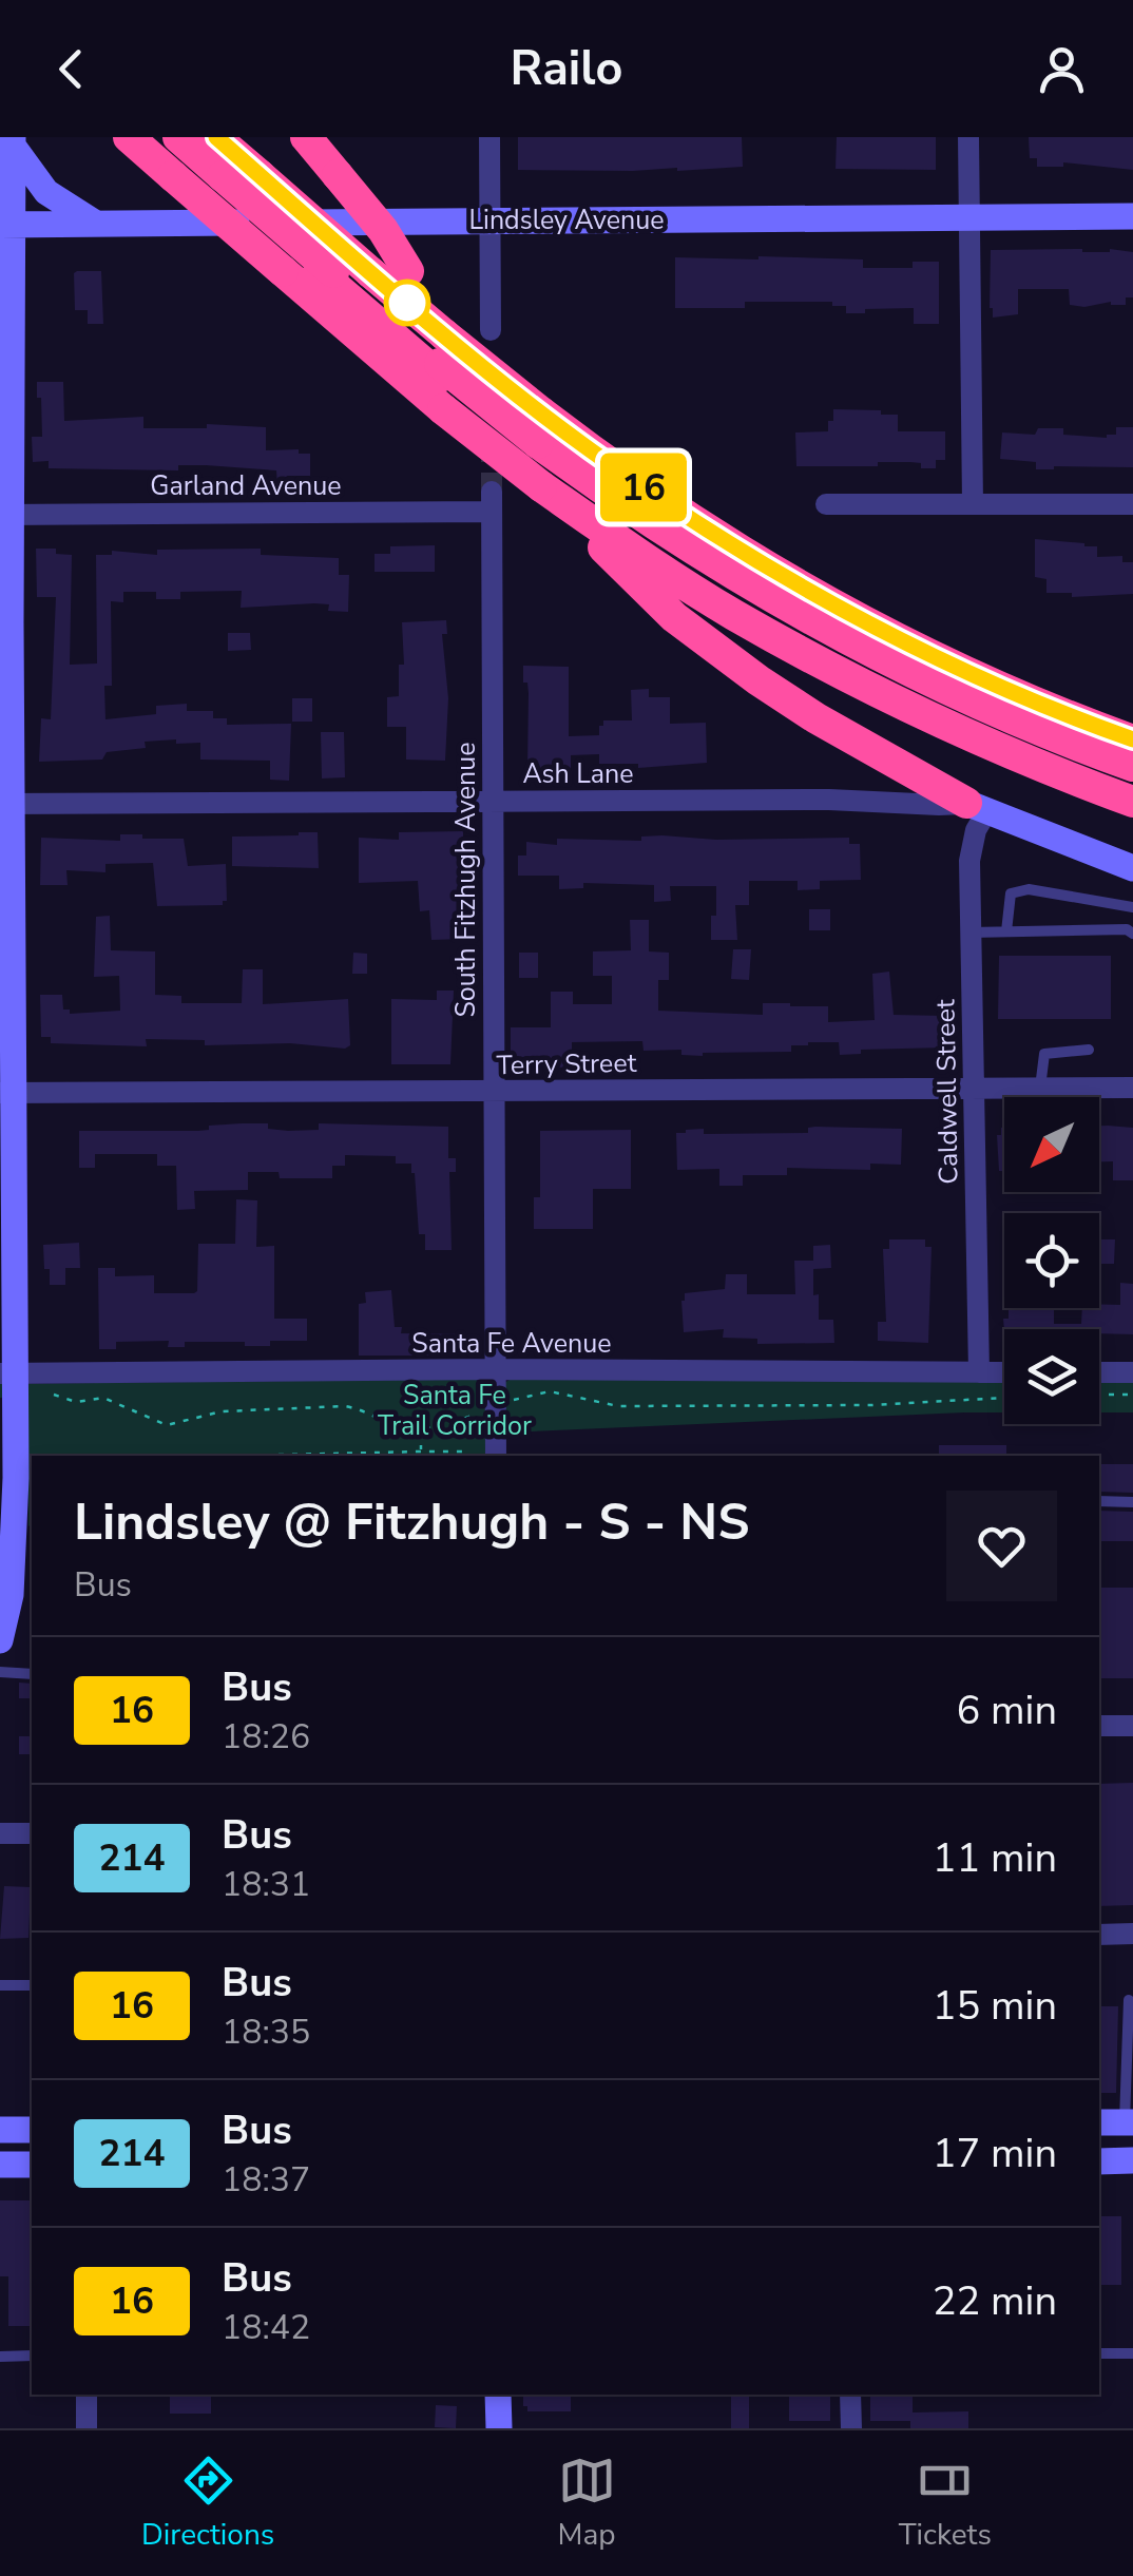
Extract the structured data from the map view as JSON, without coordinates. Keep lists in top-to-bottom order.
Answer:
{
  "streets": {
    "main road": ["Lindsley Avenue"],
    "street": [
      "Garland Avenue",
      "Ash Lane",
      "South Fitzhugh Avenue",
      "Terry Street",
      "Caldwell Street",
      "Santa Fe Avenue"
    ]
  },
  "crossings": [
    ["Garland Avenue", "South Fitzhugh Avenue"],
    ["Ash Lane", "South Fitzhugh Avenue"],
    ["Ash Lane", "Caldwell Street"],
    ["South Fitzhugh Avenue", "Terry Street"],
    ["South Fitzhugh Avenue", "Santa Fe Avenue"],
    ["Terry Street", "Caldwell Street"],
    ["Caldwell Street", "Santa Fe Avenue"]
  ],
  "parks": ["Santa Fe Trail Corridor"],
  "lines": ["bus line 16"],
  "north": "bottom left",
  "page": {
    "header": "Railo",
    "on_map": "16",
    "heading": ["Lindsley @ Fitzhugh - S - NS", "Bus"],
    "list": [
      {
        "mark": "16",
        "name": "Bus",
        "note": "18:26",
        "value": "6 min"
      },
      {
        "mark": "214",
        "name": "Bus",
        "note": "18:31",
        "value": "11 min"
      },
      {
        "mark": "16",
        "name": "Bus",
        "note": "18:35",
        "value": "15 min"
      },
      {
        "mark": "214",
        "name": "Bus",
        "note": "18:37",
        "value": "17 min"
      },
      {
        "mark": "16",
        "name": "Bus",
        "note": "18:42",
        "value": "22 min"
      }
    ],
    "tabs": ["Directions", "Map", "Tickets"]
  }
}
